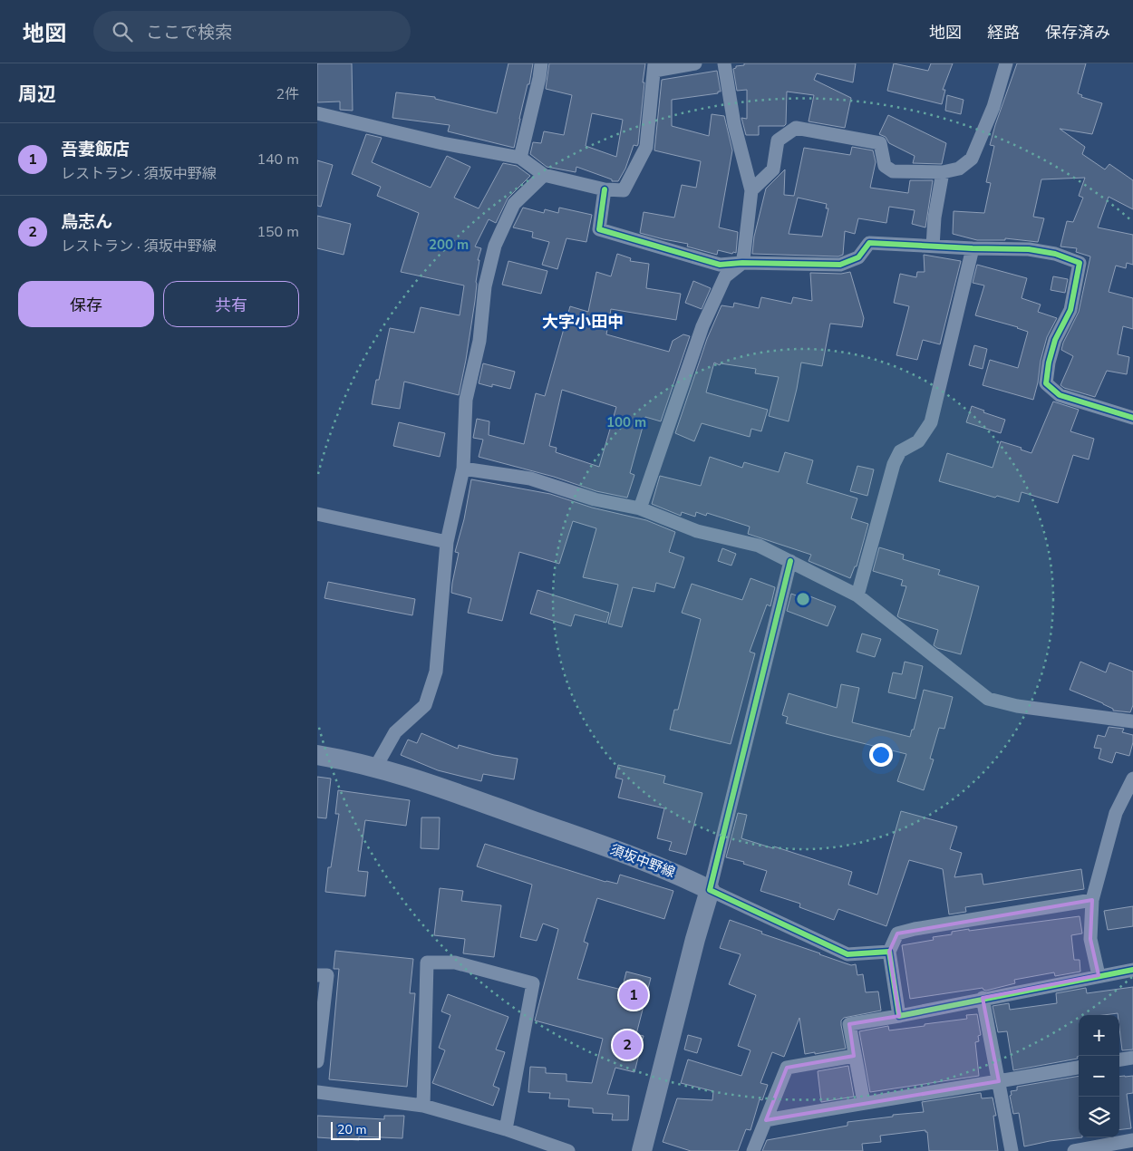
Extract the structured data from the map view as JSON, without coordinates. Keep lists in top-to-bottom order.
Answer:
{
  "streets": {
    "main road": ["須坂中野線"]
  },
  "districts": ["大字小田中"],
  "scale_bar": "20 m",
  "page": {
    "header": "地図",
    "search": "ここで検索",
    "nav": ["地図", "経路", "保存済み"],
    "heading": ["周辺", "2件"],
    "list": [
      {
        "mark": "1",
        "name": "吾妻飯店",
        "note": "レストラン · 須坂中野線",
        "value": "140 m"
      },
      {
        "mark": "2",
        "name": "鳥志ん",
        "note": "レストラン · 須坂中野線",
        "value": "150 m"
      }
    ],
    "buttons": ["保存", "共有"],
    "pins": ["1", "2"],
    "map_buttons": ["+", "−"],
    "scale": "20 m"
  },
  "rings": ["200 m", "100 m"]
}
